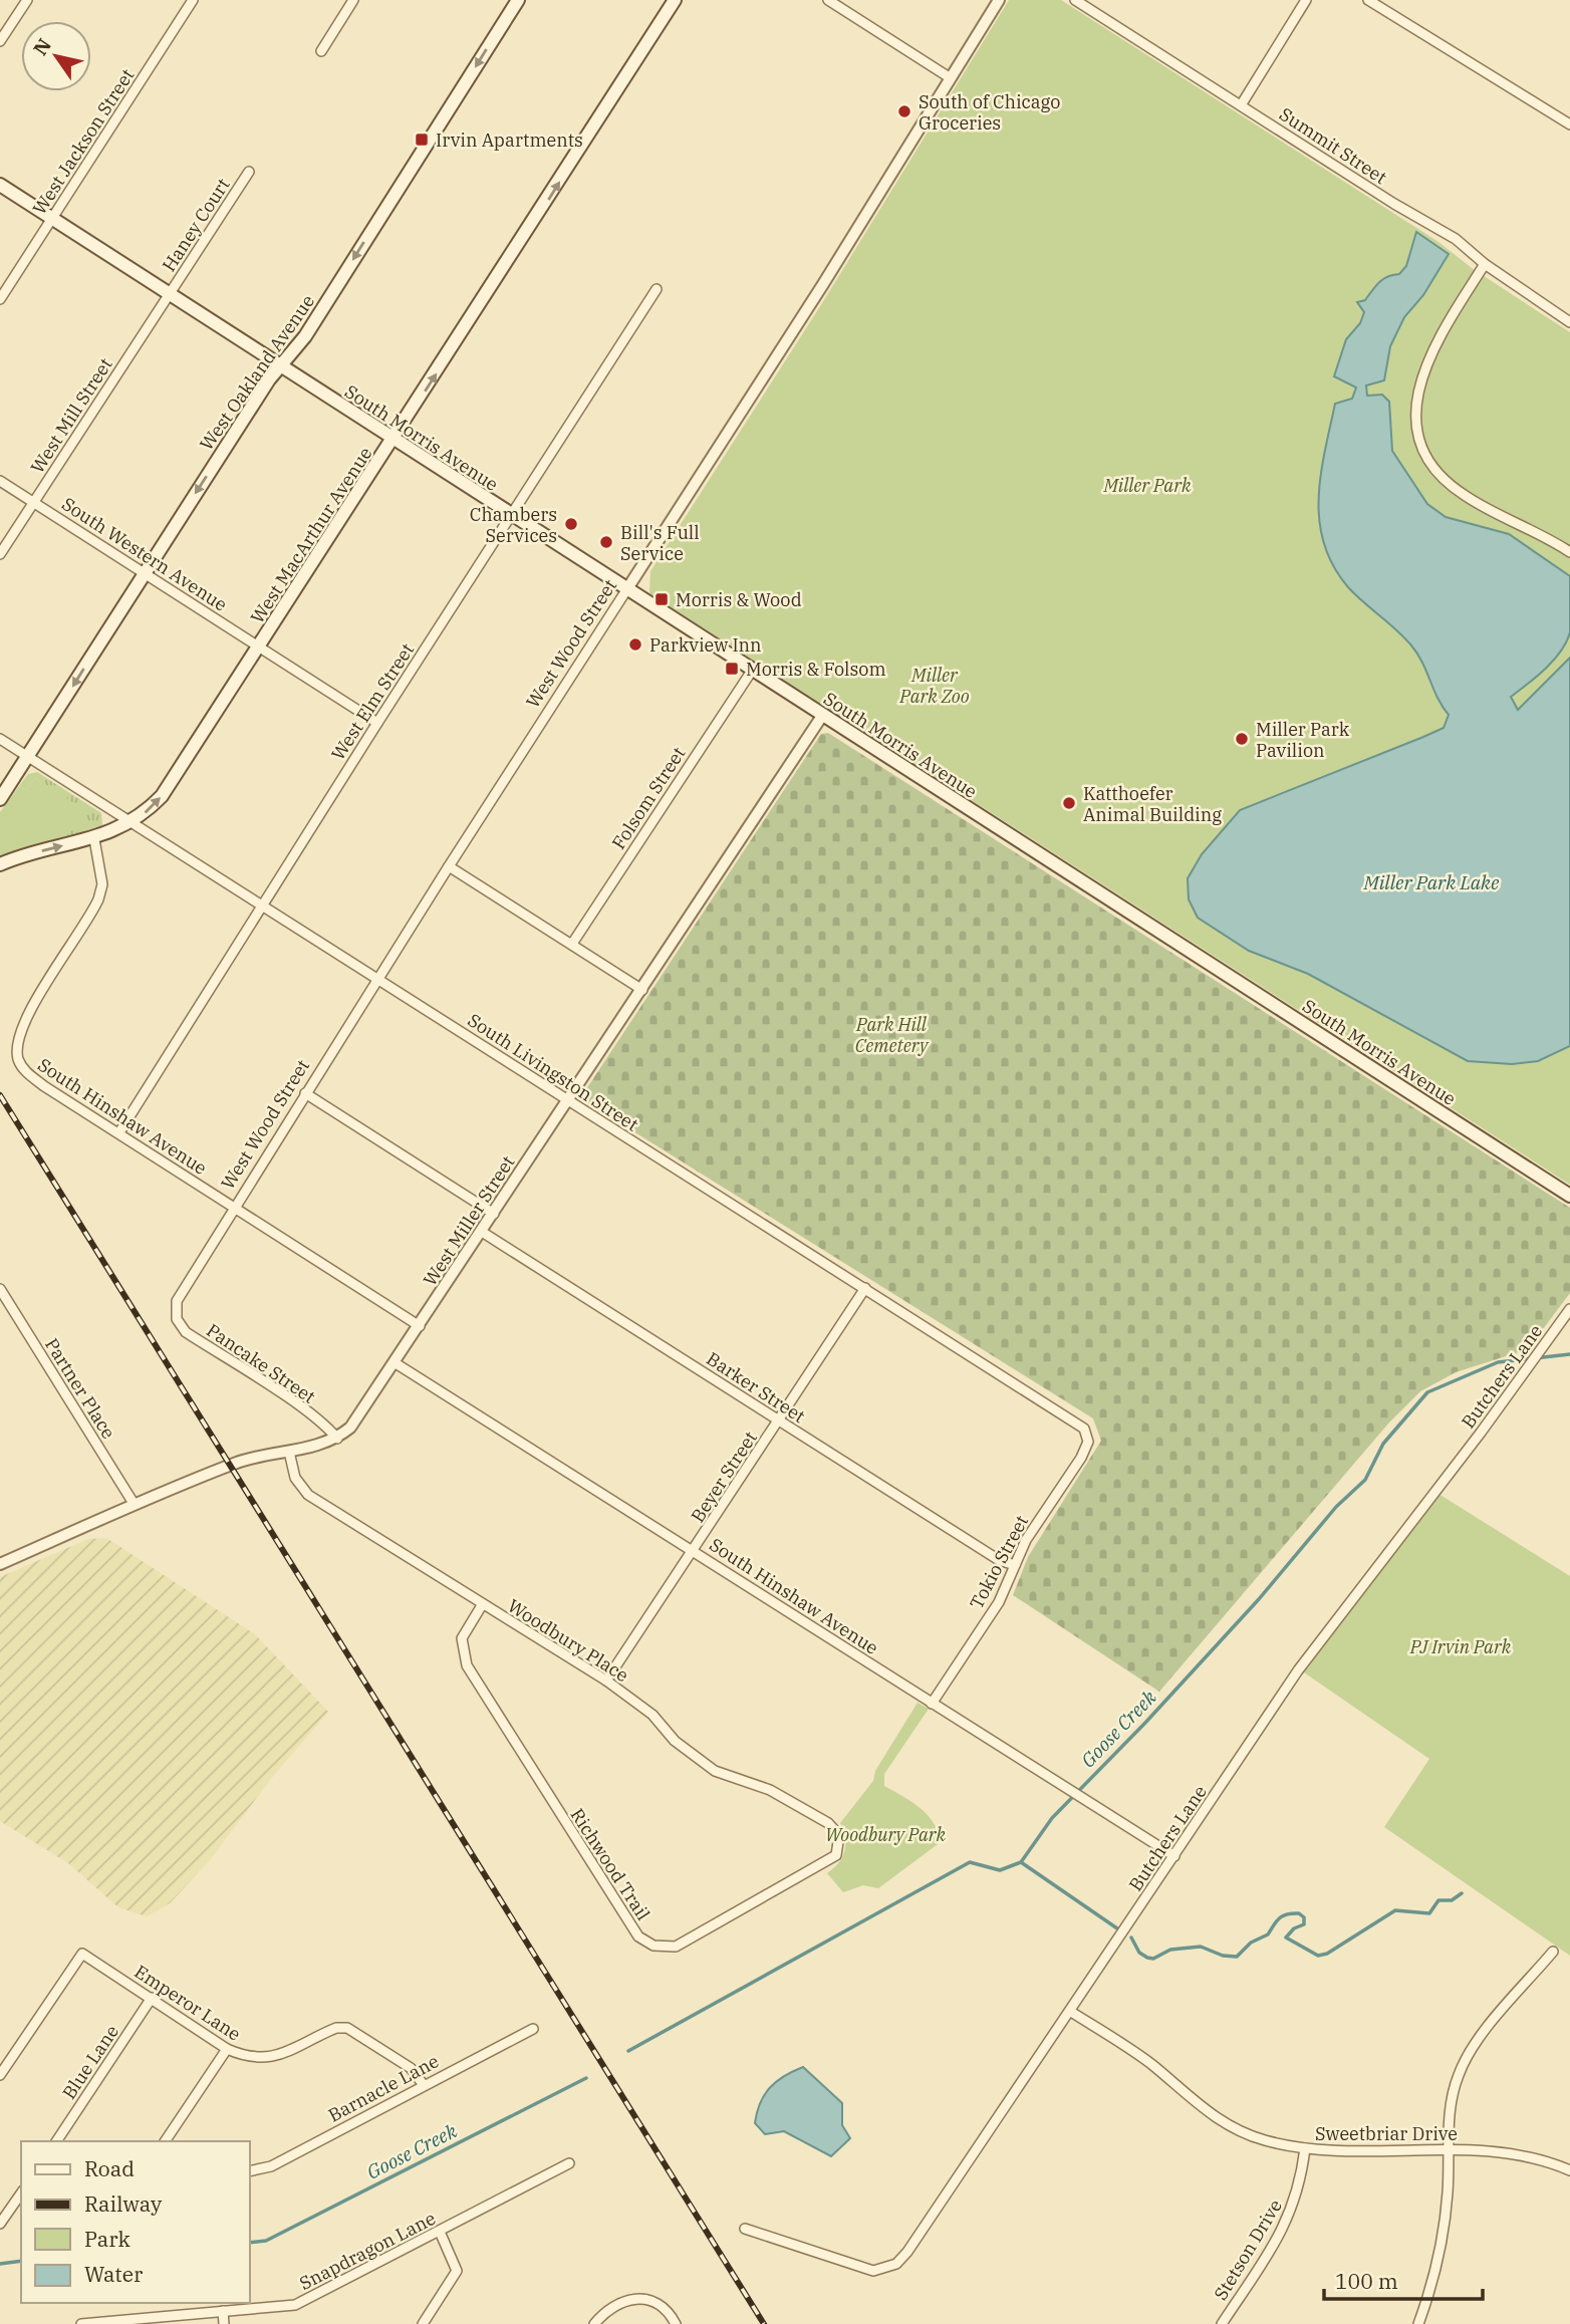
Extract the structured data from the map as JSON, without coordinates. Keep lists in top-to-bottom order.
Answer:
{
  "streets": {
    "main road": ["West Oakland Avenue", "South Morris Avenue", "West MacArthur Avenue"],
    "street": [
      "West Jackson Street",
      "Summit Street",
      "Haney Court",
      "West Mill Street",
      "South Western Avenue",
      "West Wood Street",
      "West Elm Street",
      "Folsom Street",
      "South Livingston Street",
      "South Hinshaw Avenue",
      "West Miller Street",
      "Pancake Street",
      "Butchers Lane",
      "Barker Street",
      "Partner Place",
      "Beyer Street",
      "Tokio Street",
      "Woodbury Place",
      "Richwood Trail",
      "Emperor Lane",
      "Blue Lane",
      "Barnacle Lane",
      "Sweetbriar Drive",
      "Stetson Drive",
      "Snapdragon Lane"
    ]
  },
  "crossings": [
    ["West Jackson Street", "South Morris Avenue"],
    ["Haney Court", "West Mill Street"],
    ["Haney Court", "South Morris Avenue"],
    ["West Oakland Avenue", "South Morris Avenue"],
    ["West Oakland Avenue", "South Western Avenue"],
    ["West Oakland Avenue", "South Livingston Street"],
    ["West Mill Street", "South Morris Avenue"],
    ["West Mill Street", "South Western Avenue"],
    ["South Morris Avenue", "West MacArthur Avenue"],
    ["South Morris Avenue", "West Wood Street"],
    ["South Morris Avenue", "West Elm Street"],
    ["South Morris Avenue", "Folsom Street"],
    ["South Morris Avenue", "West Miller Street"],
    ["West MacArthur Avenue", "South Western Avenue"],
    ["West MacArthur Avenue", "South Livingston Street"],
    ["West MacArthur Avenue", "South Hinshaw Avenue"],
    ["South Western Avenue", "West Elm Street"],
    ["West Wood Street", "South Livingston Street"],
    ["West Wood Street", "South Hinshaw Avenue"],
    ["West Wood Street", "Pancake Street"],
    ["West Elm Street", "South Livingston Street"],
    ["West Elm Street", "South Hinshaw Avenue"],
    ["South Livingston Street", "West Miller Street"],
    ["South Livingston Street", "Beyer Street"],
    ["South Livingston Street", "Tokio Street"],
    ["South Hinshaw Avenue", "West Miller Street"],
    ["South Hinshaw Avenue", "Butchers Lane"],
    ["South Hinshaw Avenue", "Beyer Street"],
    ["South Hinshaw Avenue", "Tokio Street"],
    ["West Miller Street", "Pancake Street"],
    ["West Miller Street", "Barker Street"],
    ["Butchers Lane", "Sweetbriar Drive"],
    ["Barker Street", "Beyer Street"],
    ["Barker Street", "Tokio Street"],
    ["Beyer Street", "Woodbury Place"],
    ["Woodbury Place", "Richwood Trail"],
    ["Emperor Lane", "Blue Lane"],
    ["Emperor Lane", "Barnacle Lane"],
    ["Sweetbriar Drive", "Stetson Drive"]
  ],
  "one_way": ["West Oakland Avenue", "West MacArthur Avenue"],
  "water": ["Miller Park Lake", "Goose Creek"],
  "parks": [
    "Miller Park",
    "Miller Park Zoo",
    "Park Hill Cemetery",
    "PJ Irvin Park",
    "Woodbury Park"
  ],
  "places": {
    "other": [
      "South of Chicago Groceries",
      "Chambers Services",
      "Bill's Full Service",
      "Parkview Inn",
      "Miller Park Pavilion",
      "Katthoefer Animal Building"
    ],
    "transit": ["Irvin Apartments", "Morris & Wood", "Morris & Folsom"]
  },
  "legend": [
    "Road",
    "Railway",
    "Park",
    "Water"
  ],
  "scale_bar": "100 m",
  "north": "top left"
}
